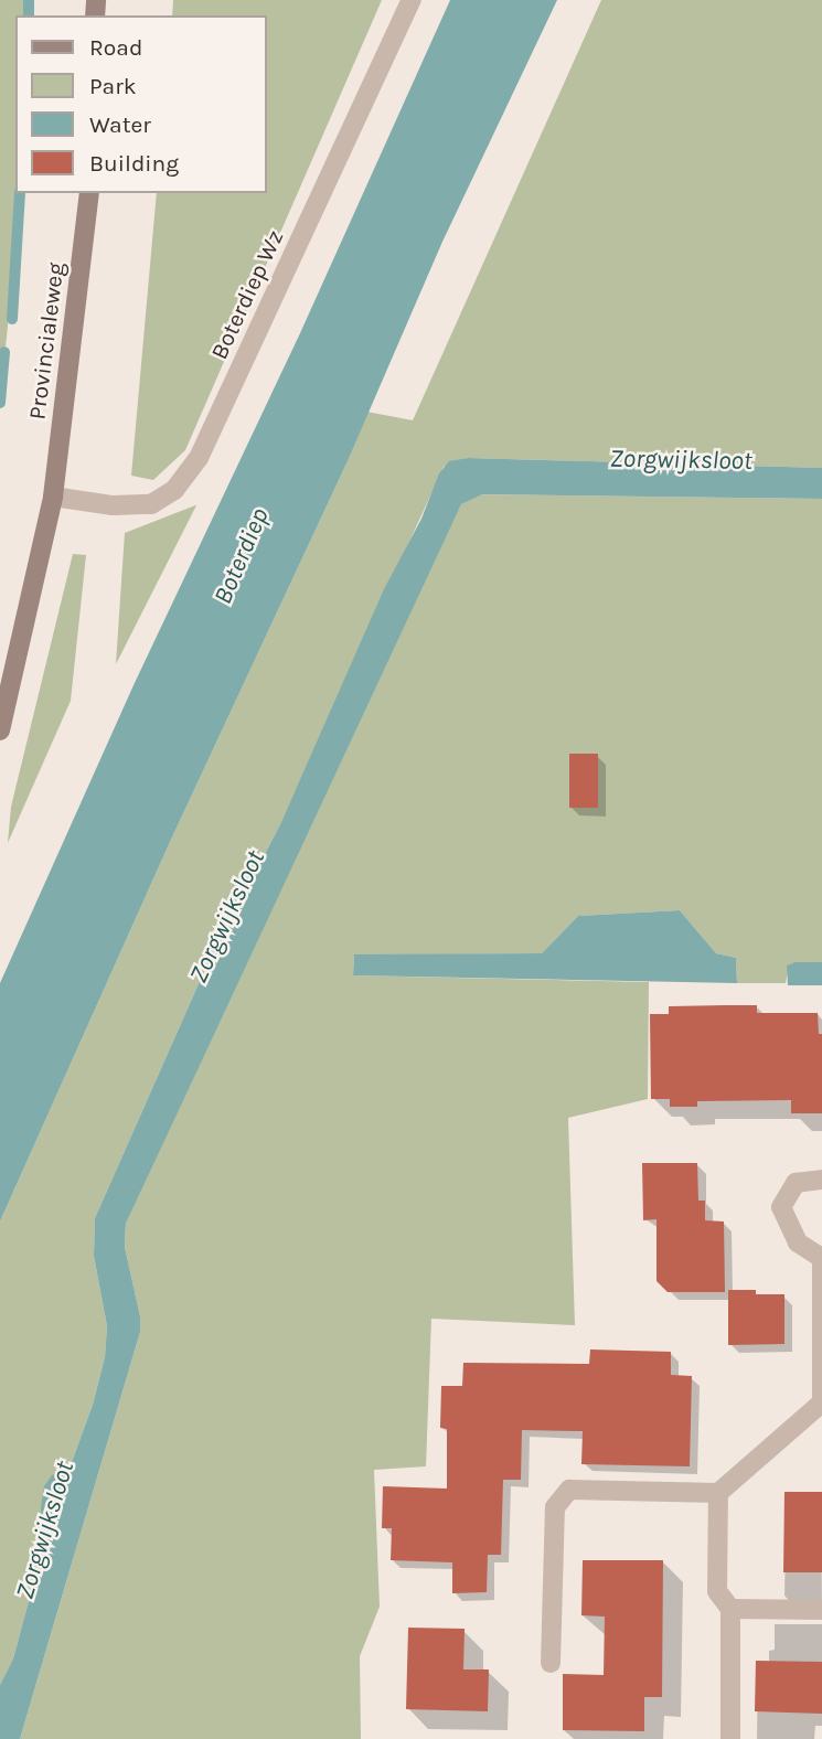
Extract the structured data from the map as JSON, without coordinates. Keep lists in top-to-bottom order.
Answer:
{
  "streets": {
    "main road": ["Provincialeweg"],
    "street": ["Boterdiep Wz"]
  },
  "crossings": [
    ["Boterdiep Wz", "Provincialeweg"]
  ],
  "water": ["Zorgwijksloot", "Boterdiep"],
  "legend": [
    "Road",
    "Park",
    "Water",
    "Building"
  ]
}
